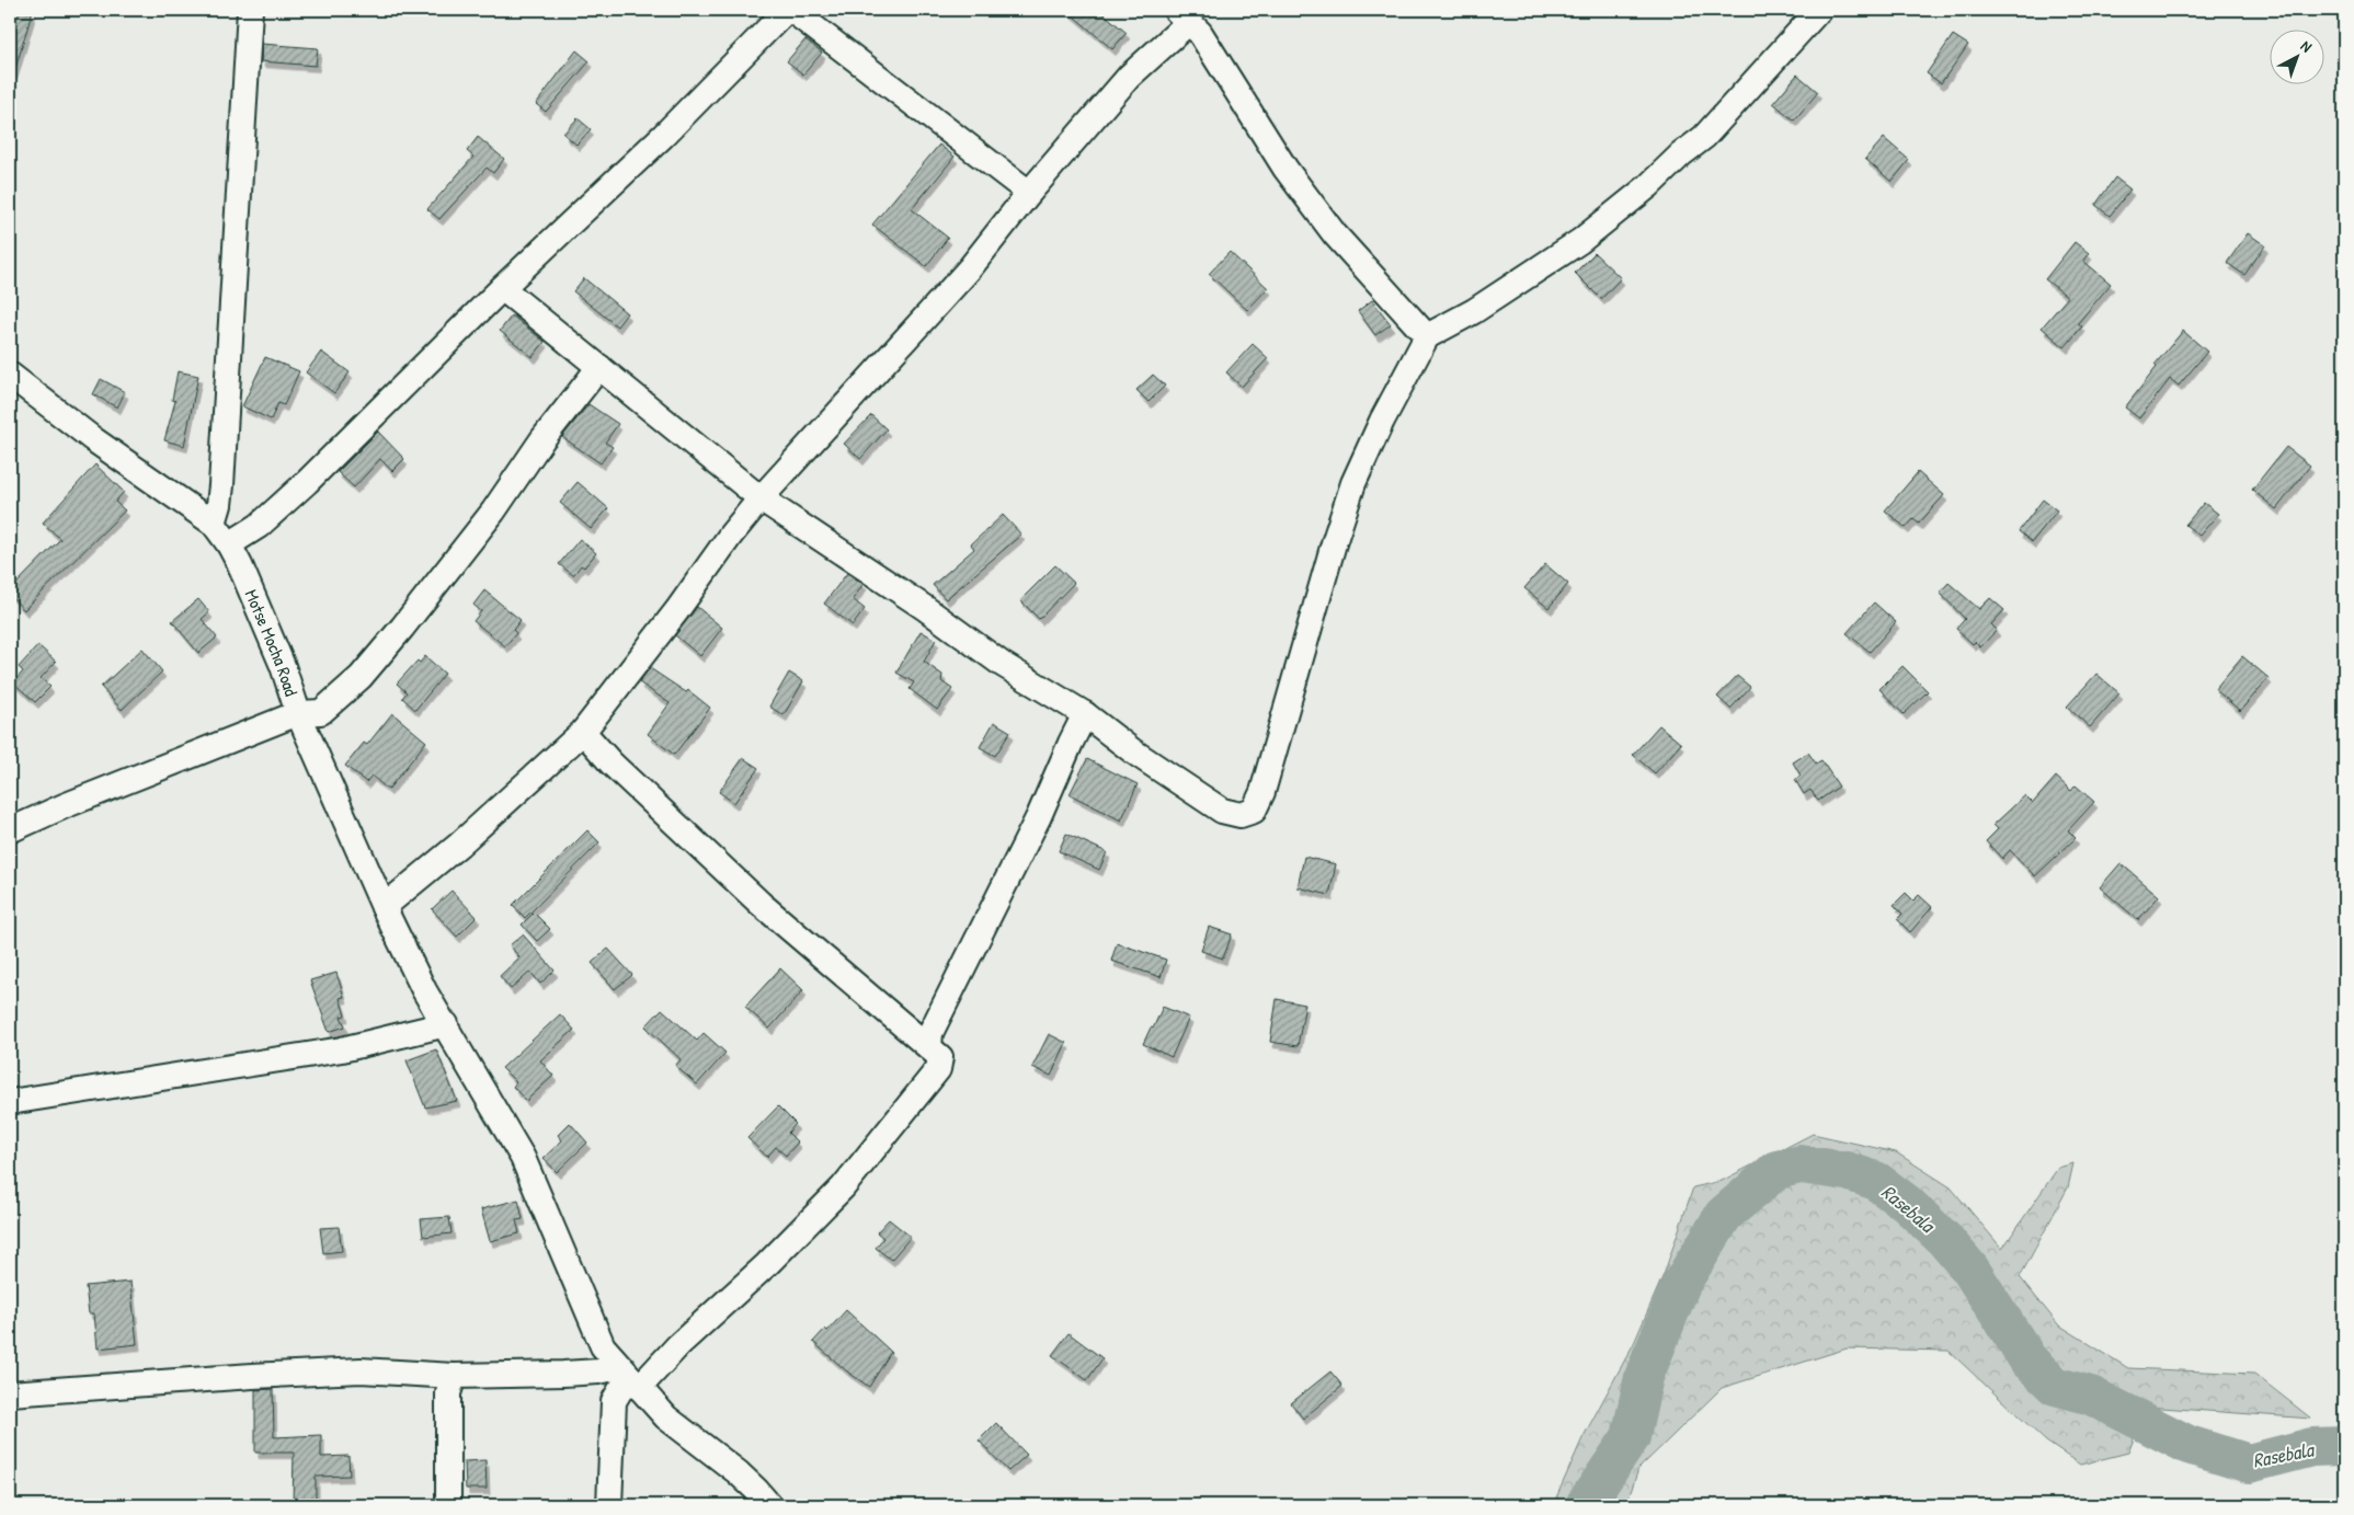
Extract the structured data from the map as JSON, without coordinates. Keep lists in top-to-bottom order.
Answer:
{
  "streets": {
    "street": ["Motse Mocha Road"]
  },
  "water": ["Rasebala"],
  "north": "top right"
}
